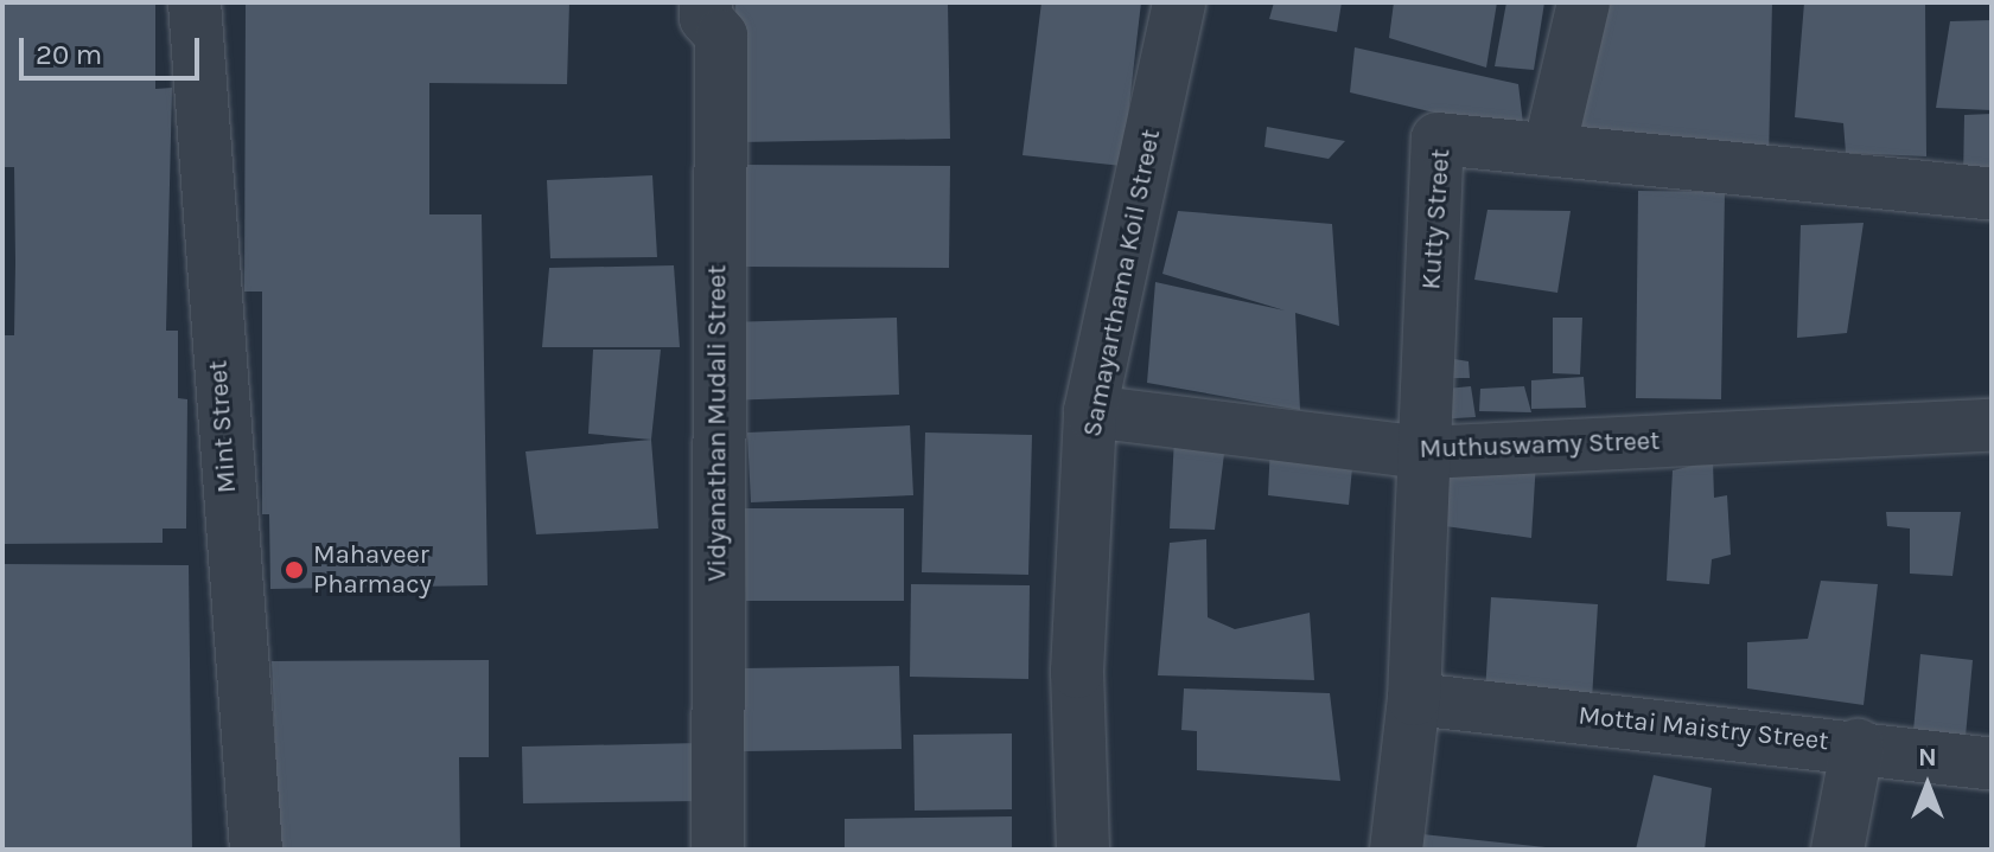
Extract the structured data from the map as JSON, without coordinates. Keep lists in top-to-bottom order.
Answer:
{
  "streets": {
    "street": [
      "Kutty Street",
      "Samayarthama Koil Street",
      "Vidyanathan Mudali Street",
      "Mint Street",
      "Muthuswamy Street",
      "Mottai Maistry Street"
    ]
  },
  "crossings": [
    ["Kutty Street", "Muthuswamy Street"],
    ["Kutty Street", "Mottai Maistry Street"],
    ["Samayarthama Koil Street", "Muthuswamy Street"]
  ],
  "places": ["Mahaveer Pharmacy"],
  "scale_bar": "20 m",
  "north": "top"
}
